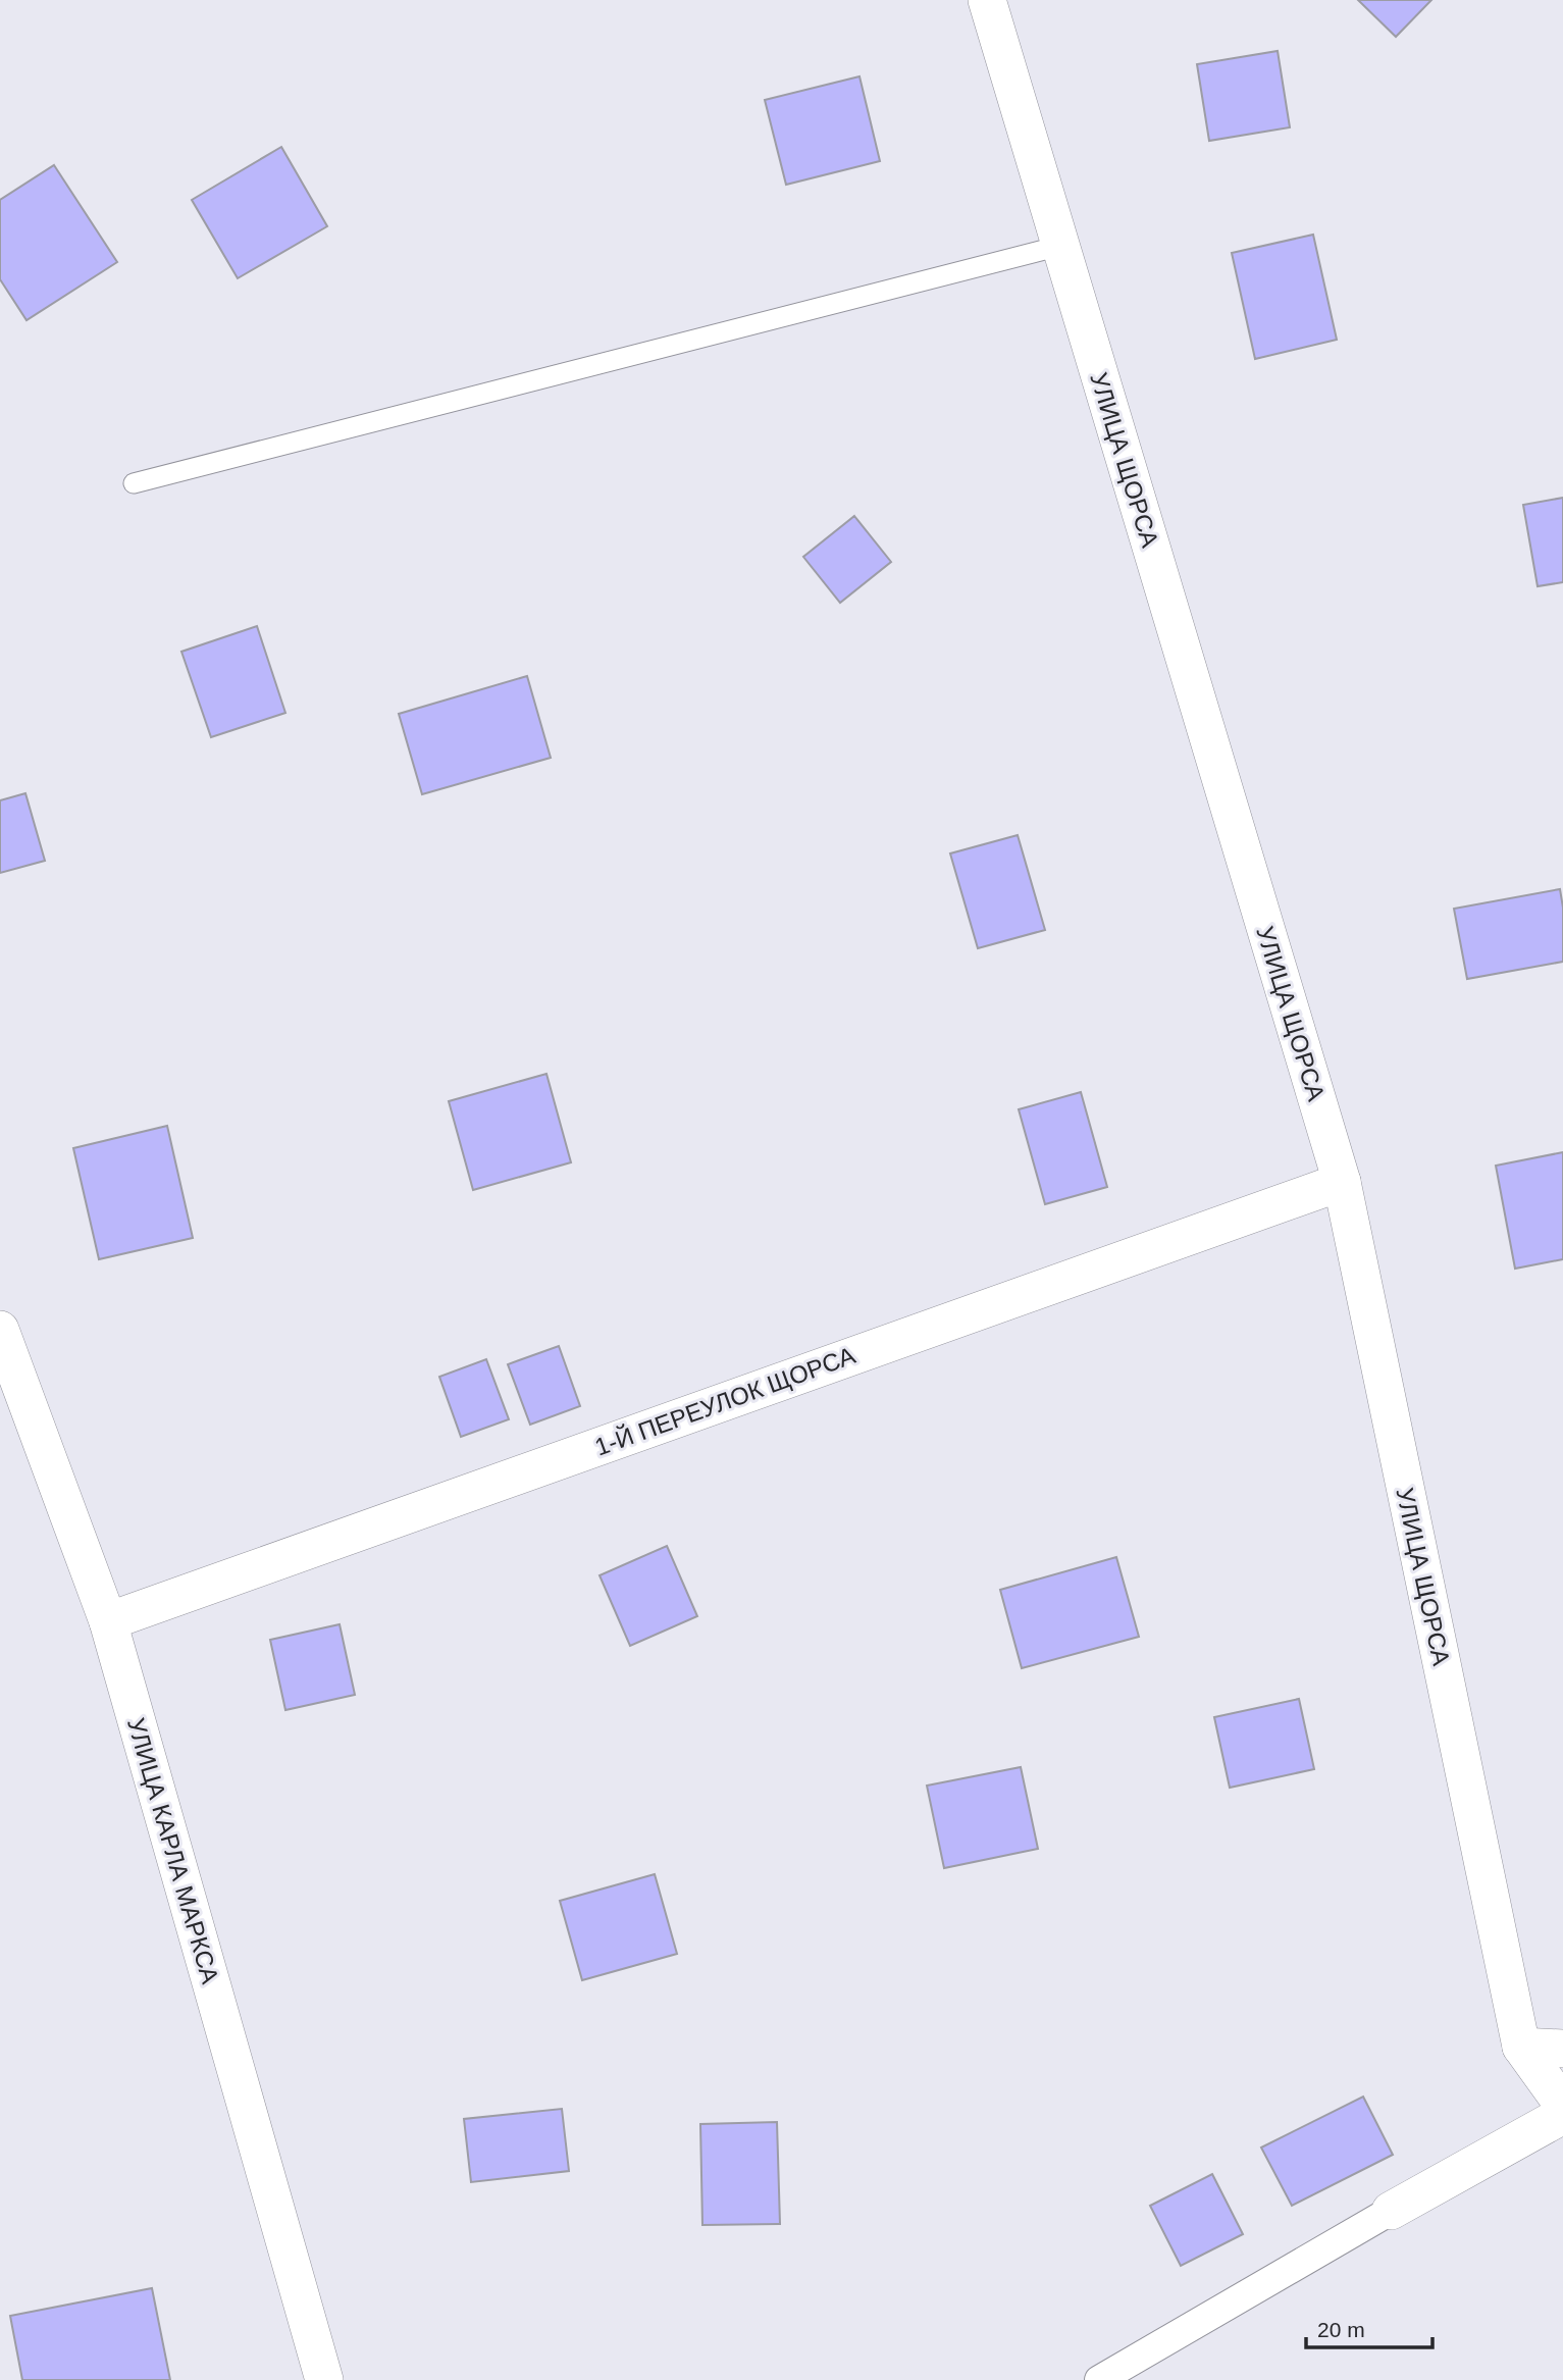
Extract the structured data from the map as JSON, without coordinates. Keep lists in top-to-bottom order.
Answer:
{
  "streets": {
    "street": ["УЛИЦА ЩОРСА", "1-Й ПЕРЕУЛОК ЩОРСА", "УЛИЦА КАРЛА МАРКСА"]
  },
  "crossings": [
    ["УЛИЦА ЩОРСА", "1-Й ПЕРЕУЛОК ЩОРСА"],
    ["1-Й ПЕРЕУЛОК ЩОРСА", "УЛИЦА КАРЛА МАРКСА"]
  ],
  "scale_bar": "20 m"
}
